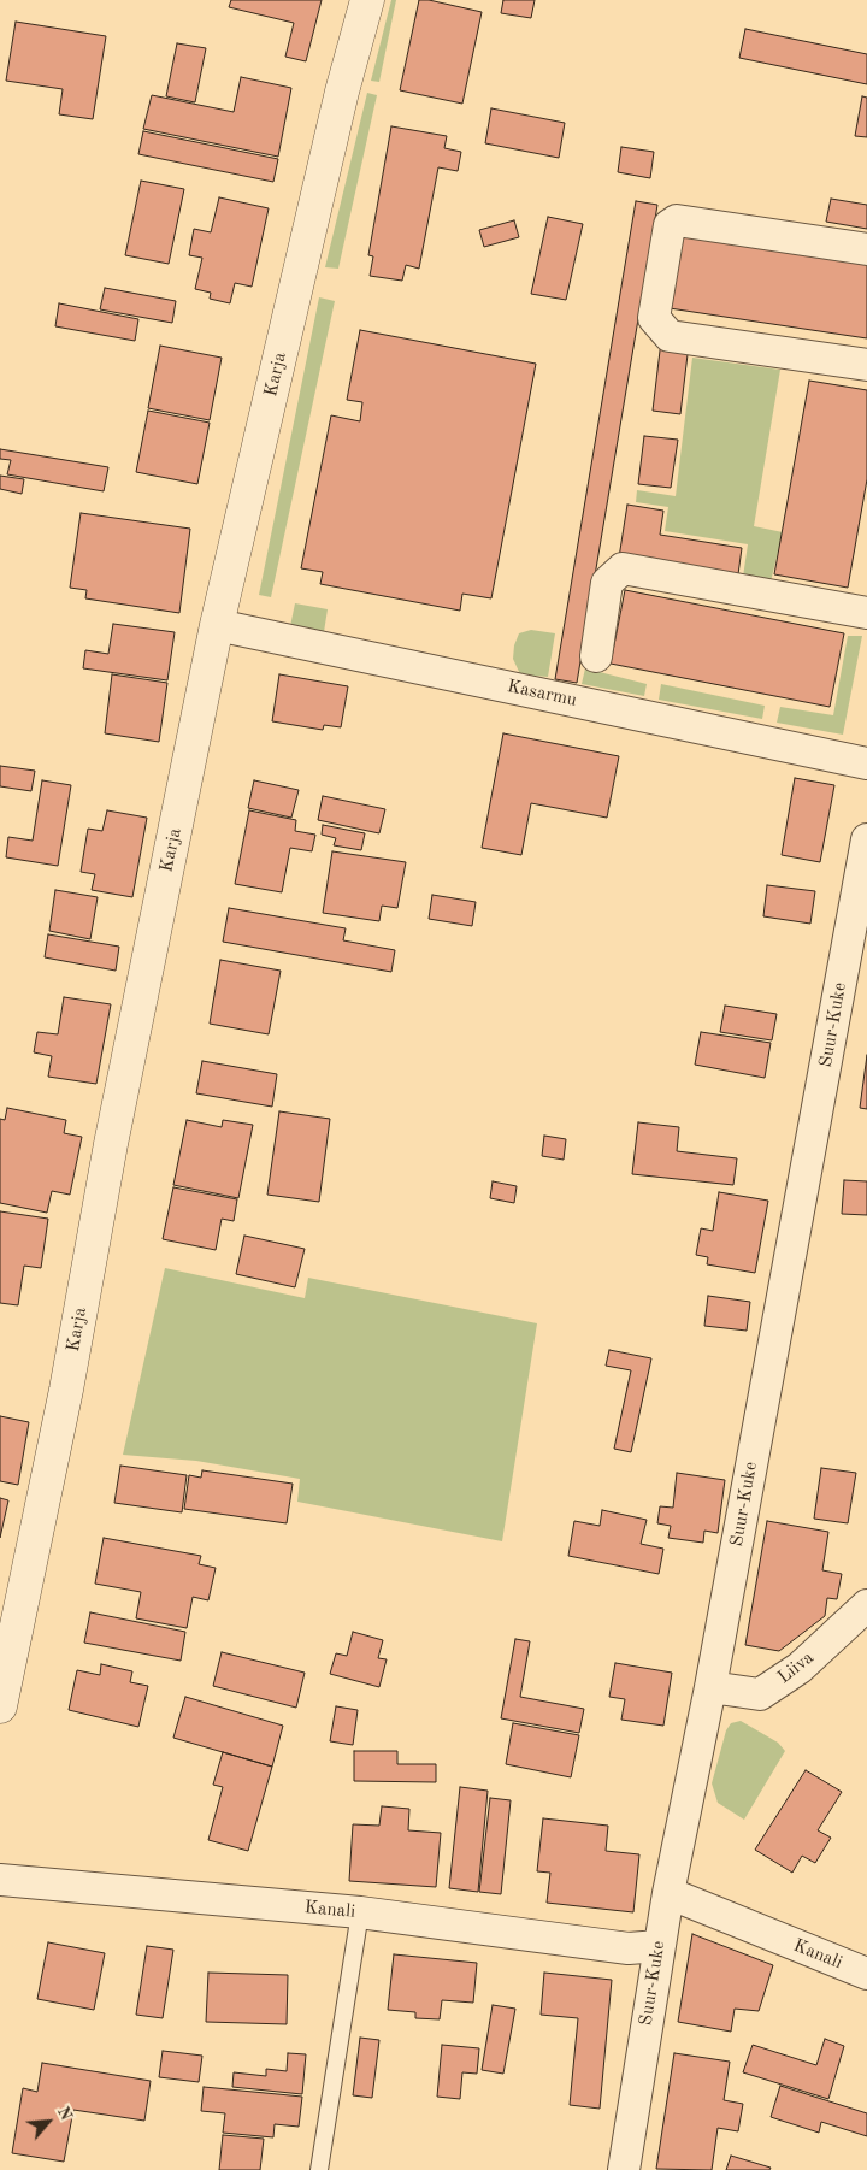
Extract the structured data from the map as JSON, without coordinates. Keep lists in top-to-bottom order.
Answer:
{
  "streets": {
    "street": [
      "Karja",
      "Kasarmu",
      "Suur-Kuke",
      "Liiva",
      "Kanali"
    ]
  },
  "crossings": [
    ["Karja", "Kasarmu"],
    ["Suur-Kuke", "Liiva"],
    ["Suur-Kuke", "Kanali"]
  ],
  "north": "top right"
}
